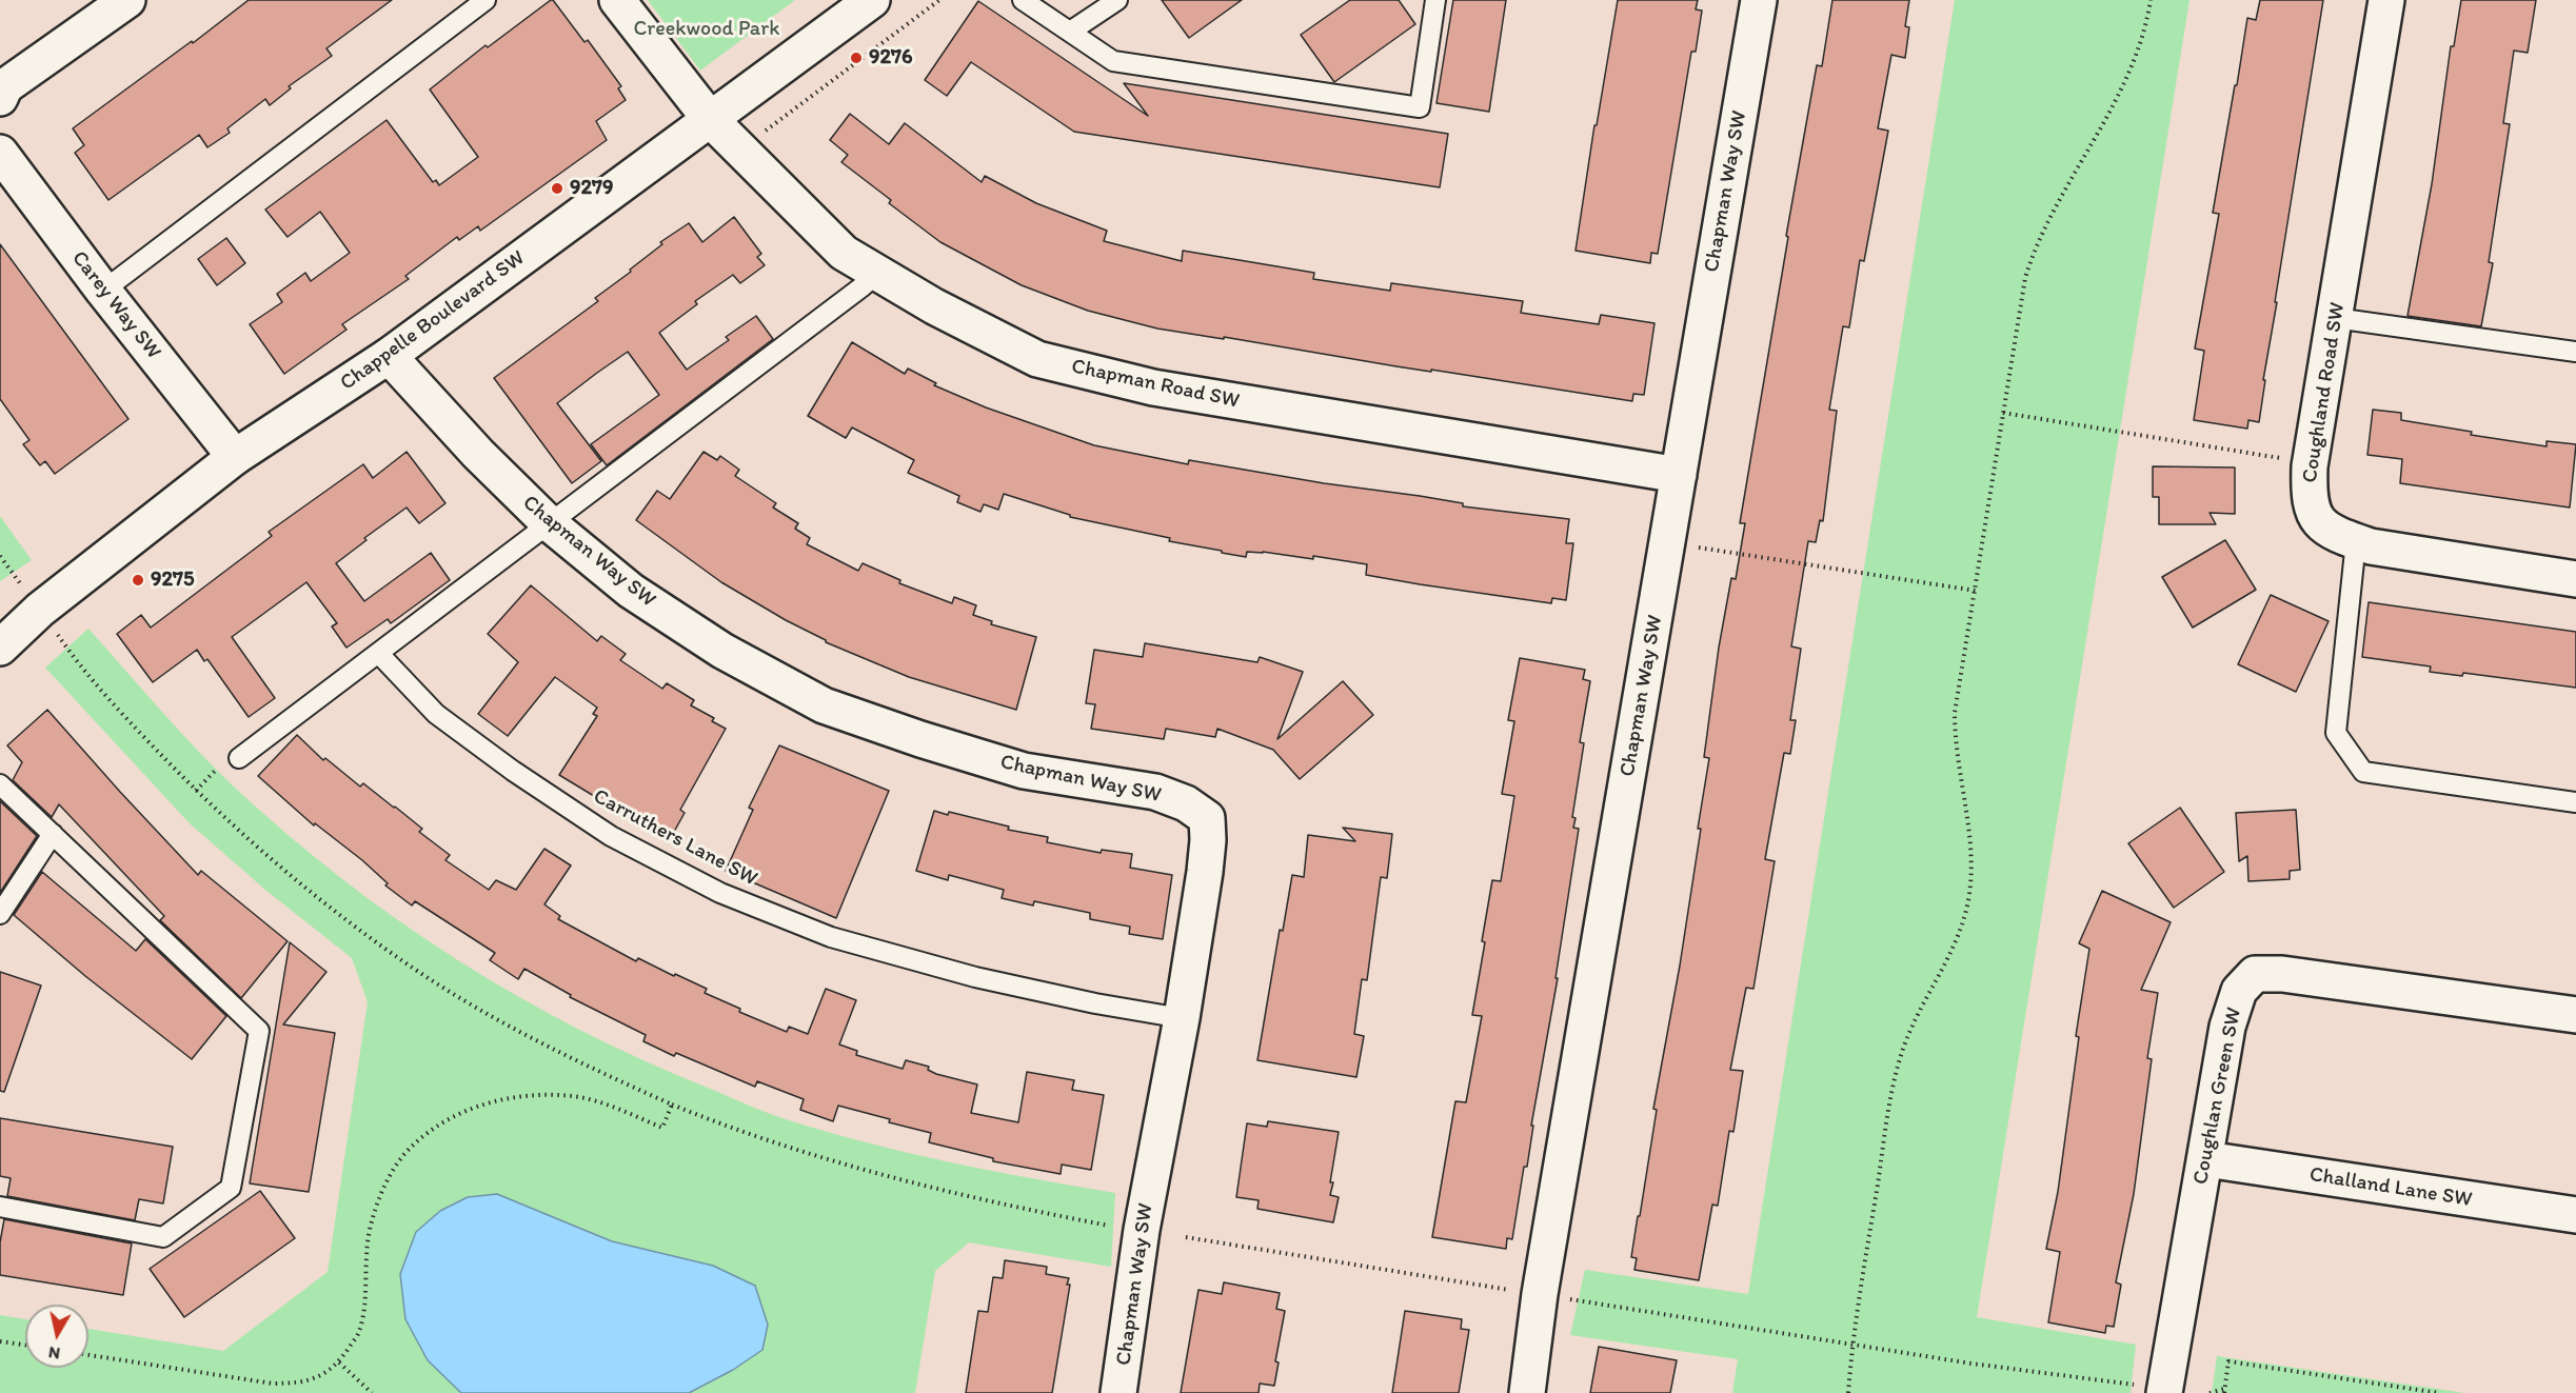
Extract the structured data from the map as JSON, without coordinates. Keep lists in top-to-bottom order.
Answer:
{
  "streets": {
    "street": [
      "Chapman Way SW",
      "Carey Way SW",
      "Chappelle Boulevard SW",
      "Chapman Road SW",
      "Coughland Road SW",
      "Coughlan Green SW",
      "Challand Lane SW"
    ],
    "lane": ["Carruthers Lane SW"]
  },
  "crossings": [
    ["Chapman Way SW", "Chappelle Boulevard SW"],
    ["Chapman Way SW", "Chapman Road SW"],
    ["Chapman Way SW", "Carruthers Lane SW"],
    ["Carey Way SW", "Chappelle Boulevard SW"],
    ["Chappelle Boulevard SW", "Chapman Road SW"],
    ["Coughlan Green SW", "Challand Lane SW"]
  ],
  "parks": ["Creekwood Park"],
  "places": ["9276", "9279", "9275"],
  "north": "bottom"
}
